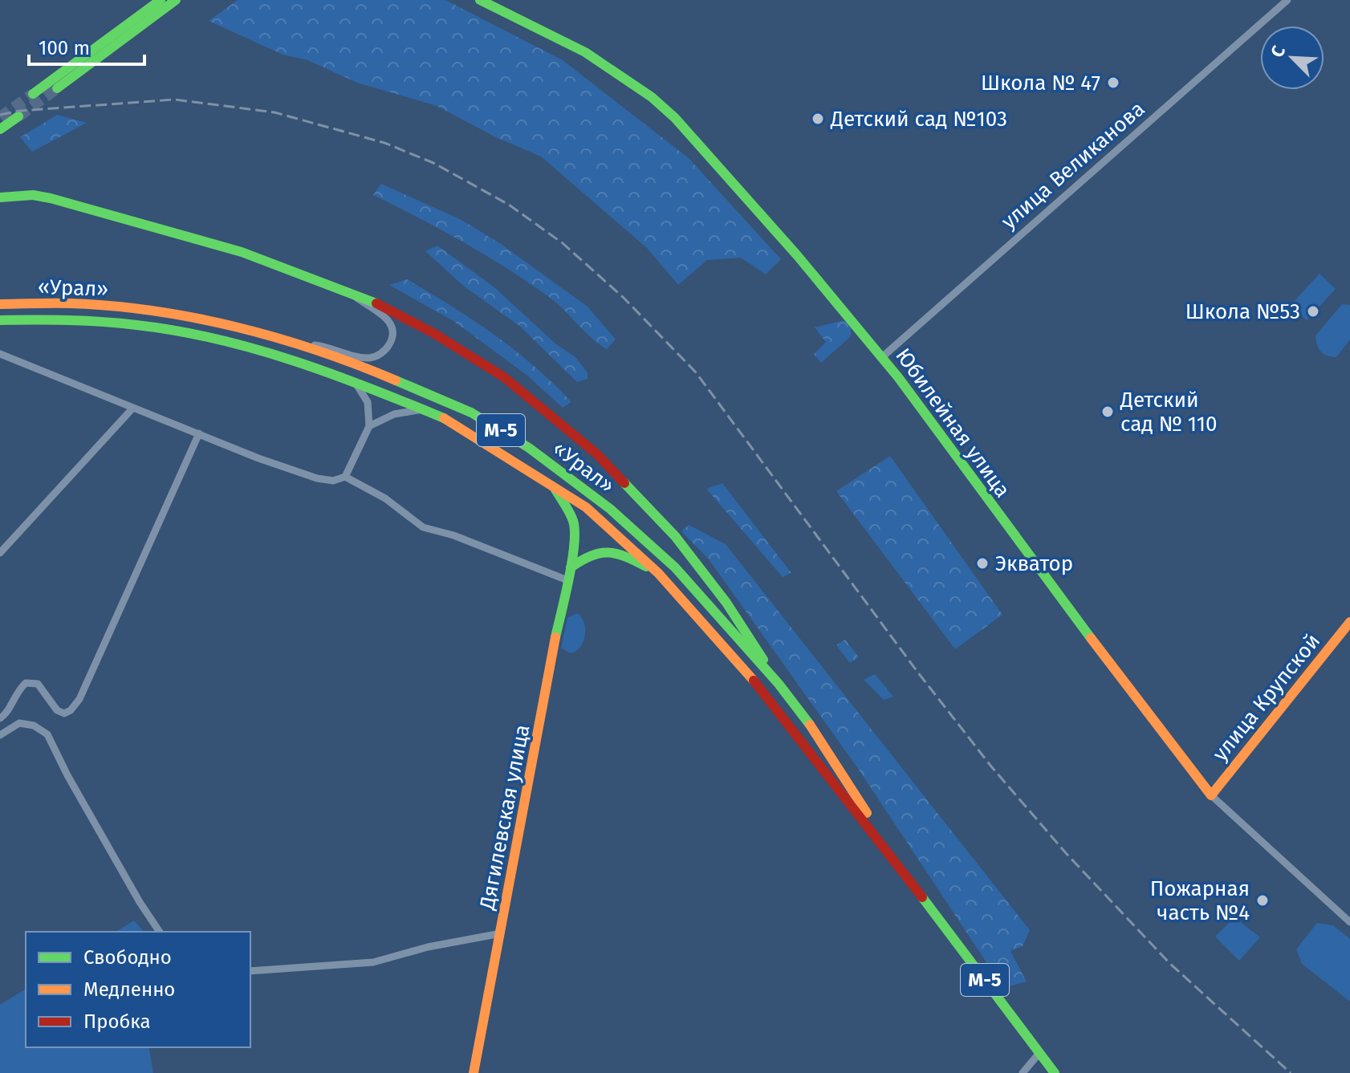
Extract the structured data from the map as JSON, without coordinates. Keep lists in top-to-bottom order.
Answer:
{
  "streets": {
    "main road": [
      "«Урал»",
      "Юбилейная улица",
      "М-5",
      "улица Крупской",
      "Дягилевская улица"
    ],
    "street": ["улица Великанова"]
  },
  "crossings": [
    ["улица Великанова", "Юбилейная улица"],
    ["«Урал»", "Дягилевская улица"],
    ["Юбилейная улица", "улица Крупской"]
  ],
  "places": [
    "Школа № 47",
    "Детский сад №103",
    "Школа №53",
    "Детский сад № 110",
    "Экватор",
    "Пожарная часть №4"
  ],
  "legend": ["Свободно", "Медленно", "Пробка"],
  "scale_bar": "100 m",
  "north": "top left"
}
